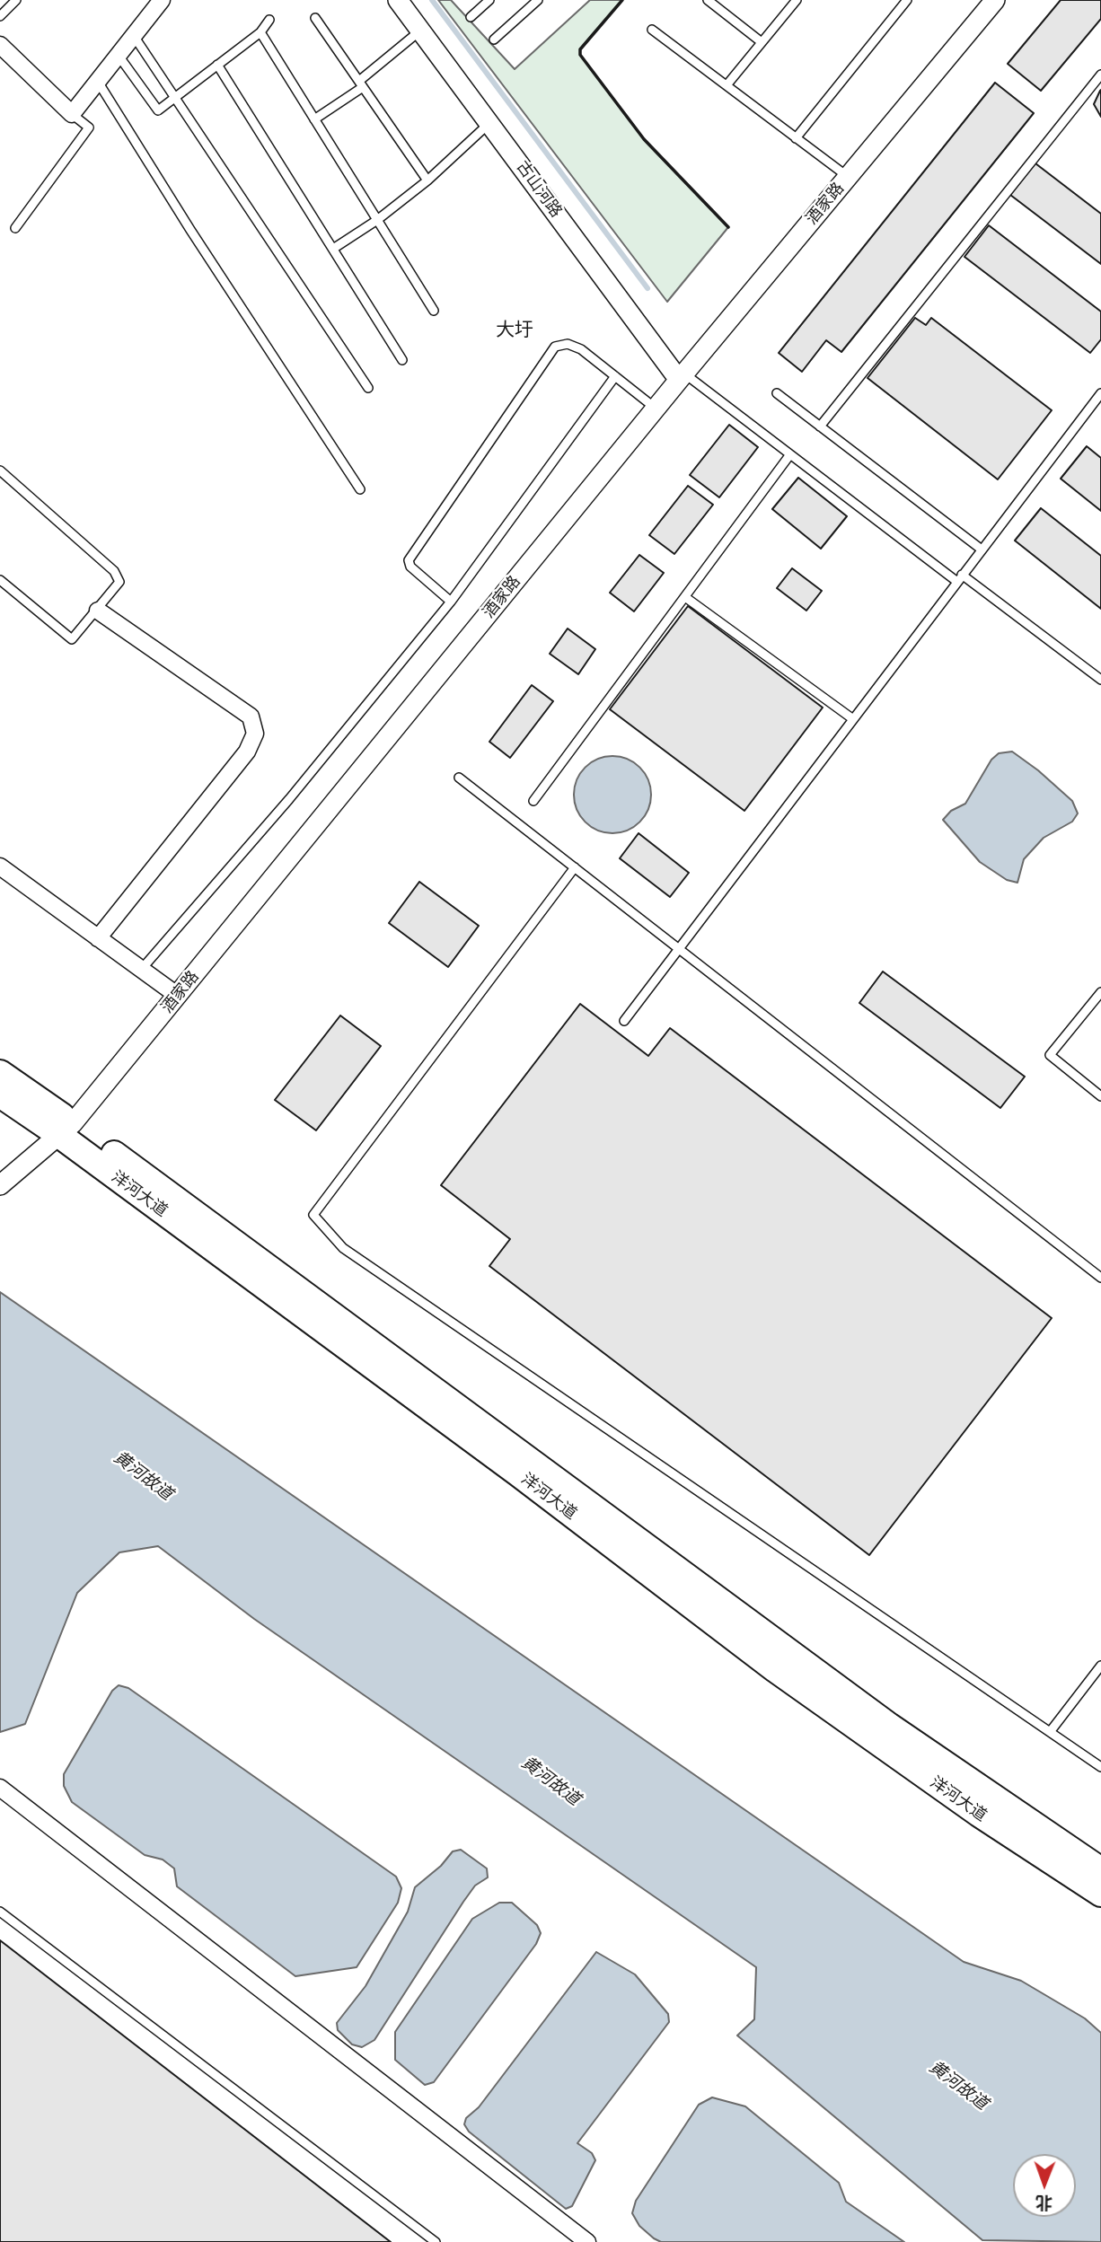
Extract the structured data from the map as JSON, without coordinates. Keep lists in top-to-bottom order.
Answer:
{
  "streets": {
    "main road": ["洋河大道"],
    "street": ["古山河路", "酒家路"]
  },
  "crossings": [
    ["古山河路", "酒家路"],
    ["酒家路", "洋河大道"]
  ],
  "districts": ["大圩"],
  "water": ["黄河故道"],
  "north": "bottom"
}
